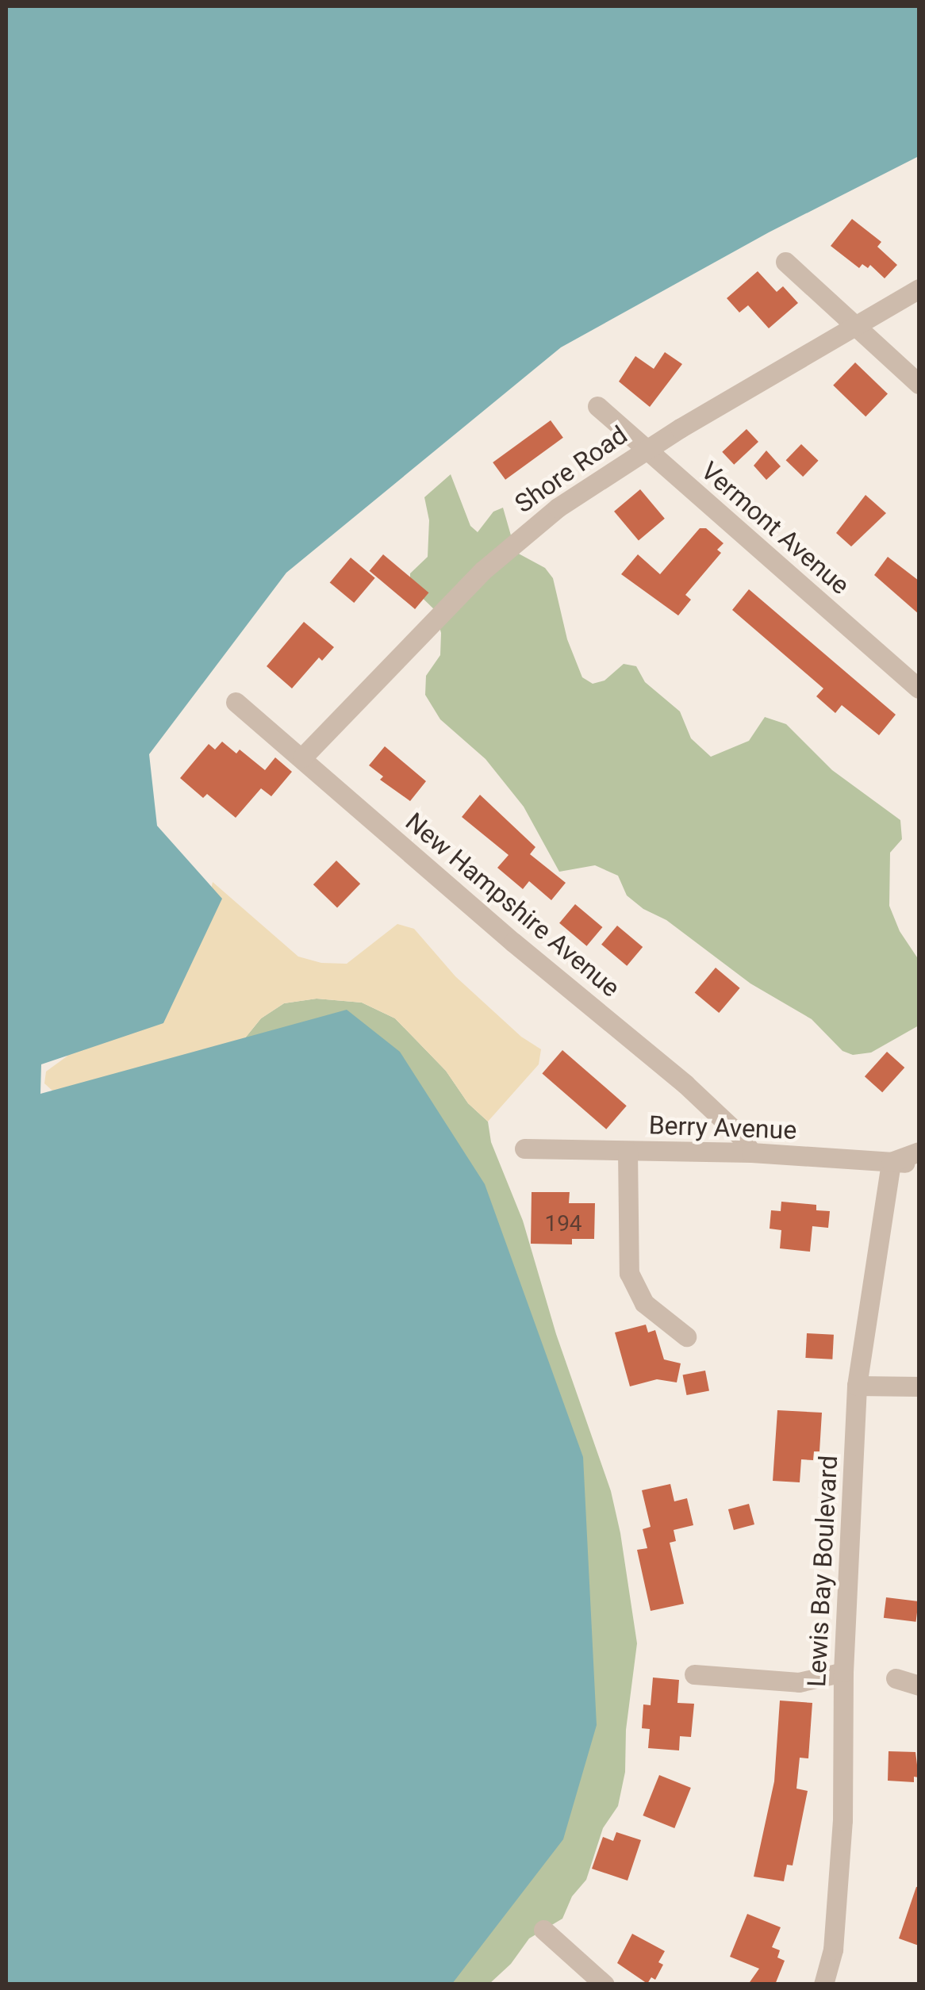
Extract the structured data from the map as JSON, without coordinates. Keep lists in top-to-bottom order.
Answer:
{
  "streets": {
    "street": [
      "Shore Road",
      "Vermont Avenue",
      "New Hampshire Avenue",
      "Berry Avenue",
      "Lewis Bay Boulevard"
    ]
  },
  "crossings": [
    ["Shore Road", "Vermont Avenue"],
    ["Shore Road", "New Hampshire Avenue"],
    ["New Hampshire Avenue", "Berry Avenue"],
    ["Berry Avenue", "Lewis Bay Boulevard"]
  ],
  "house_numbers": ["194"]
}
